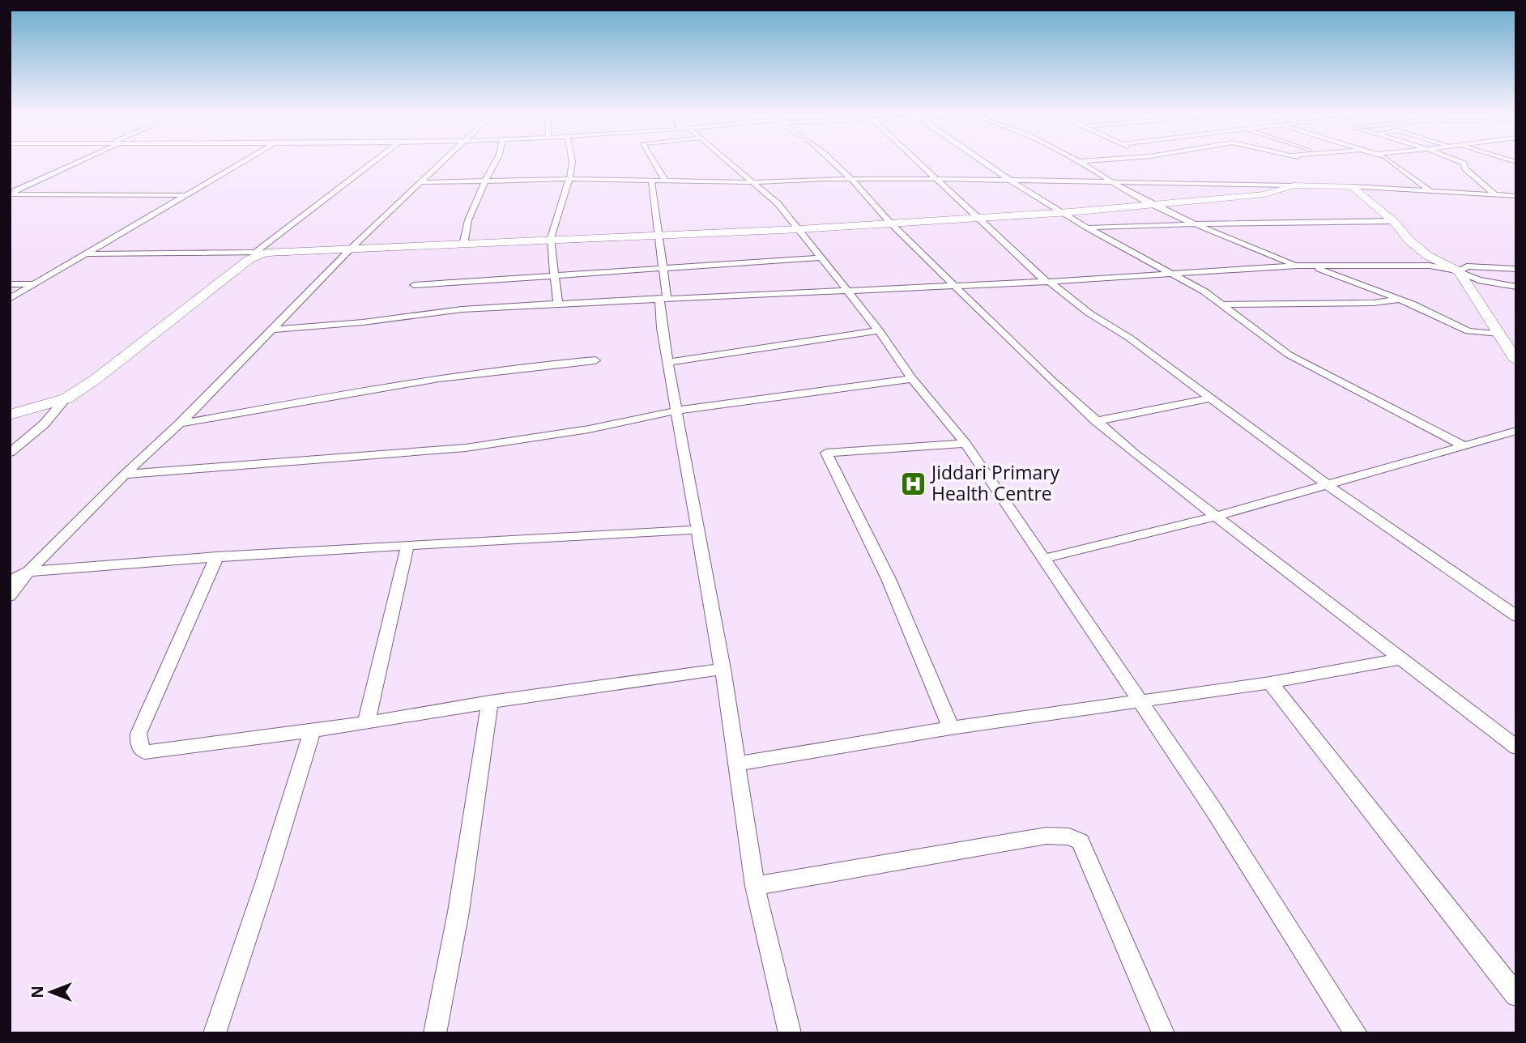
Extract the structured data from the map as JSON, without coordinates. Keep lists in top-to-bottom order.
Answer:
{
  "places": {
    "hospital": ["Jiddari Primary Health Centre"]
  },
  "north": "left"
}
